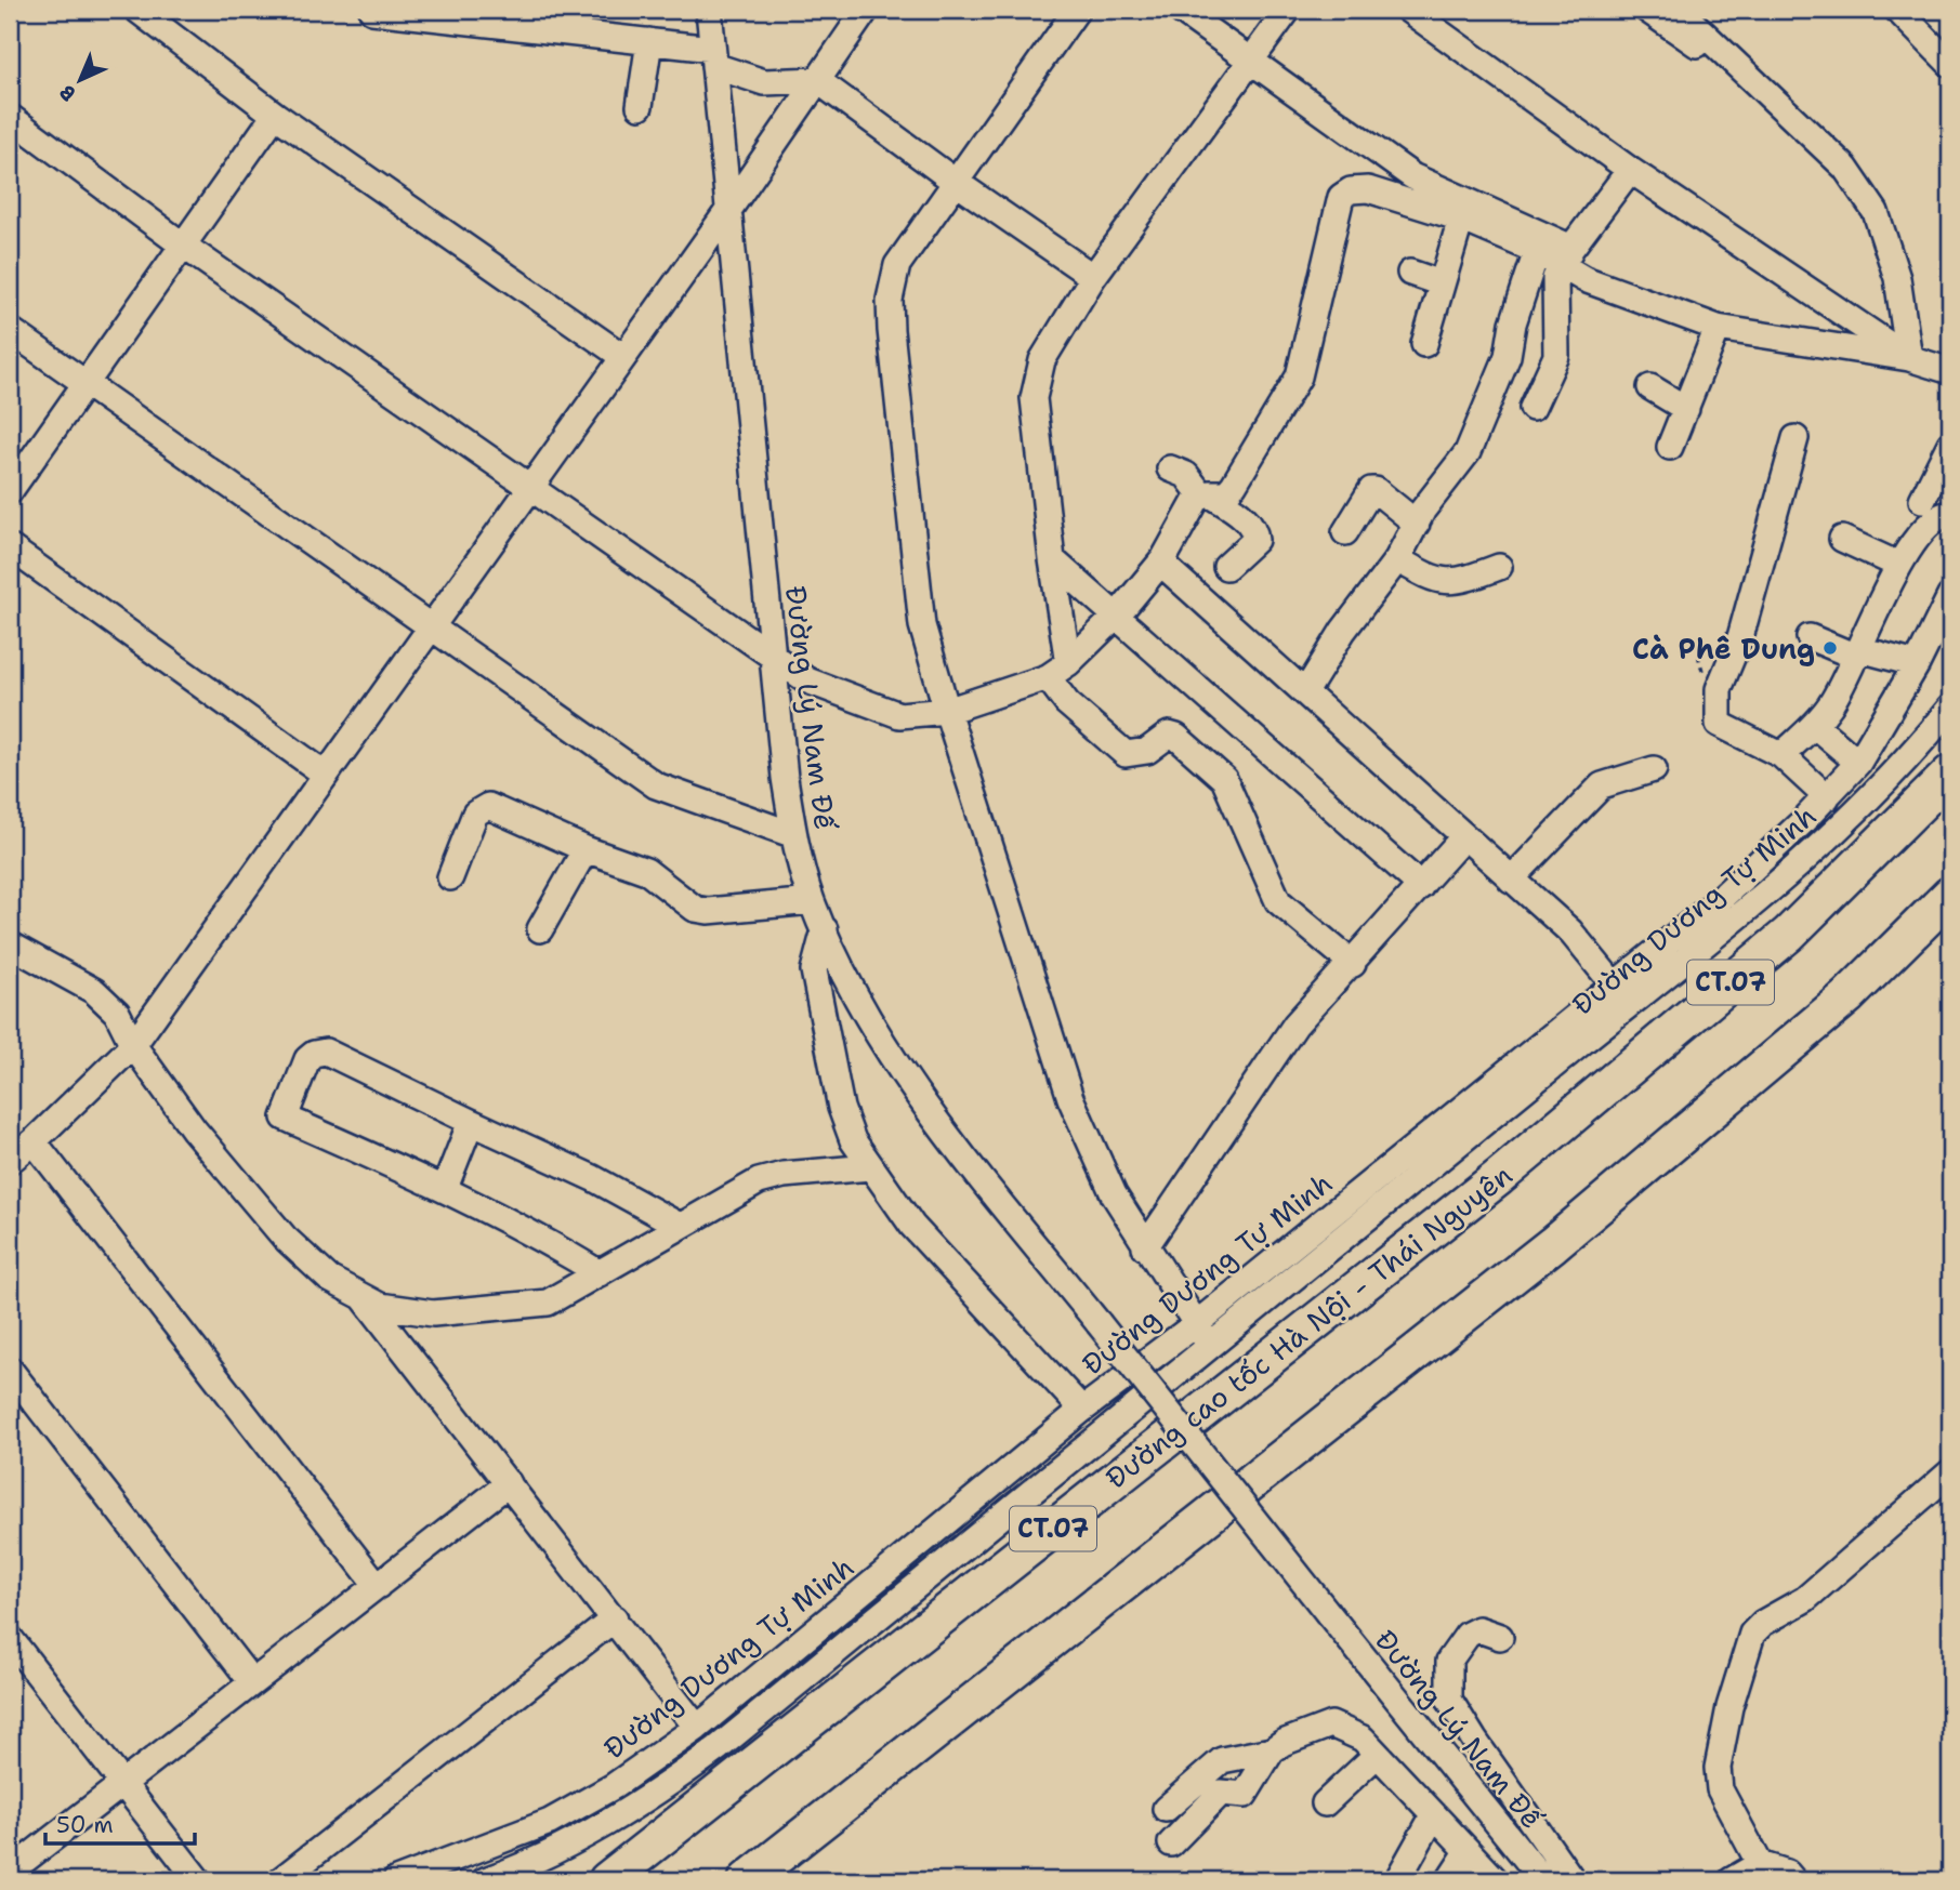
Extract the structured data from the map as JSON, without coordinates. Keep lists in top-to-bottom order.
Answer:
{
  "streets": {
    "highway": ["CT.07", "Đường cao tốc Hà Nội - Thái Nguyên"],
    "street": ["Đường Lý Nam Đế", "Đường Dương Tự Minh"]
  },
  "places": ["Cà Phê Dung"],
  "scale_bar": "50 m",
  "north": "bottom left"
}
